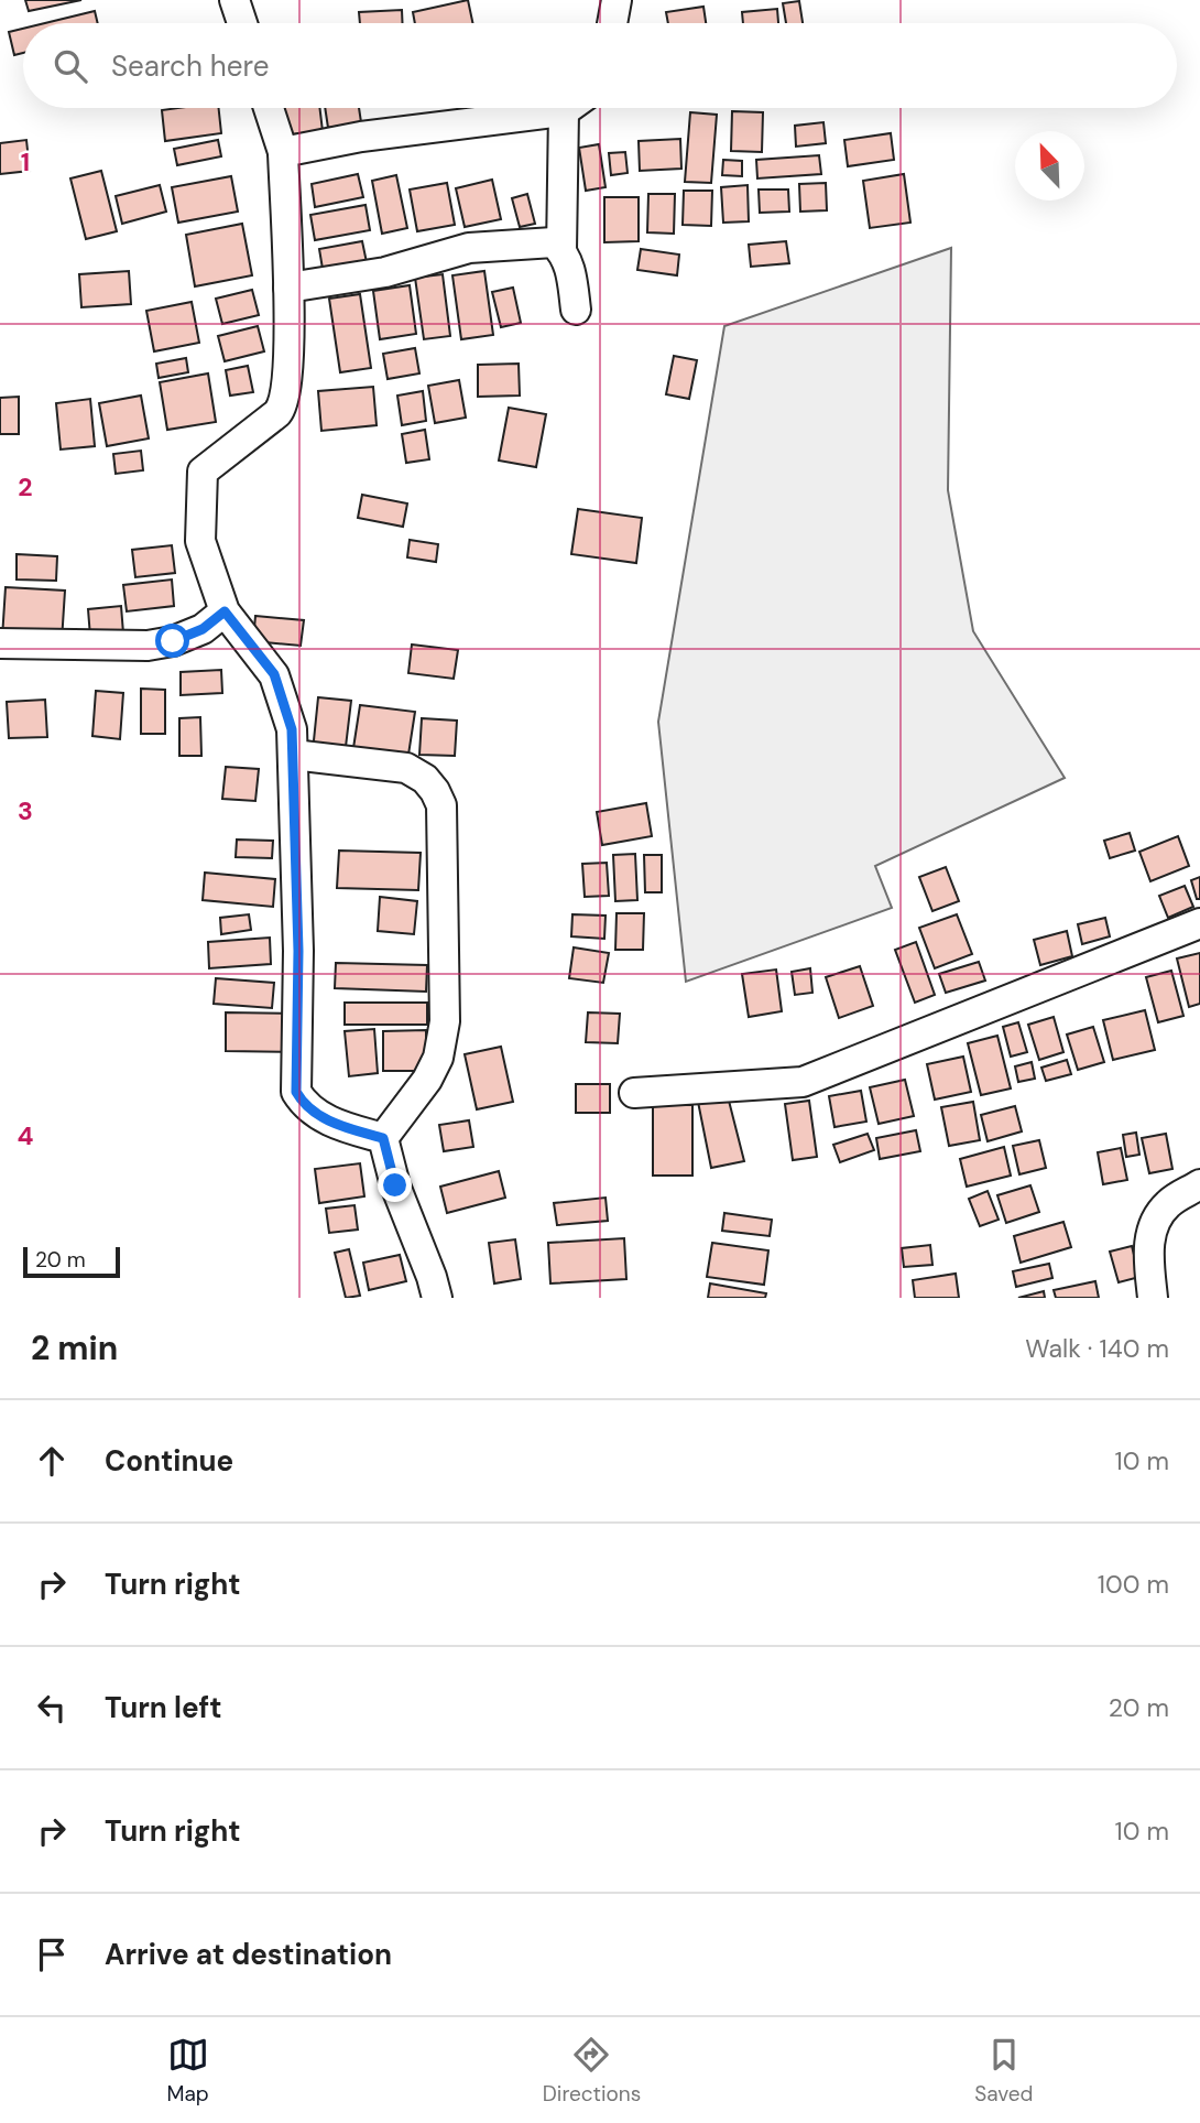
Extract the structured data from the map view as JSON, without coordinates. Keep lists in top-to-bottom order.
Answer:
{
  "scale_bar": "20 m",
  "north": "top left",
  "page": {
    "search": "Search here",
    "scale": "20 m",
    "heading": ["2 min", "Walk · 140 m"],
    "list": [
      ["Continue", "10 m"],
      ["Turn right", "100 m"],
      ["Turn left", "20 m"],
      ["Turn right", "10 m"],
      "Arrive at destination"
    ],
    "nav": ["Map", "Directions", "Saved"]
  },
  "grid": {
    "rows": [
      "1",
      "2",
      "3",
      "4"
    ]
  }
}
